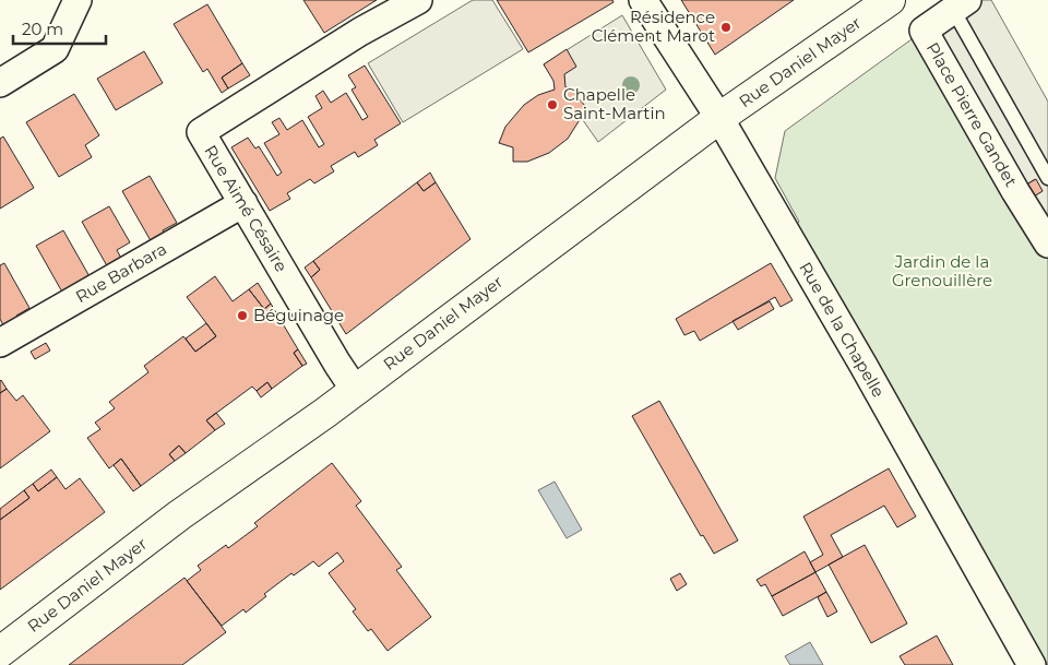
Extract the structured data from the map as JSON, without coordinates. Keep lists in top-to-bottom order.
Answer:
{
  "streets": {
    "main road": ["Rue Daniel Mayer"],
    "street": [
      "Place Pierre Gandet",
      "Rue Aimé Césaire",
      "Rue Barbara",
      "Rue de la Chapelle"
    ]
  },
  "crossings": [
    ["Rue Daniel Mayer", "Rue Aimé Césaire"],
    ["Rue Daniel Mayer", "Rue de la Chapelle"],
    ["Rue Aimé Césaire", "Rue Barbara"]
  ],
  "parks": ["Jardin de la Grenouillère"],
  "places": ["Résidence Clément Marot", "Chapelle Saint-Martin", "Béguinage"],
  "scale_bar": "20 m"
}
